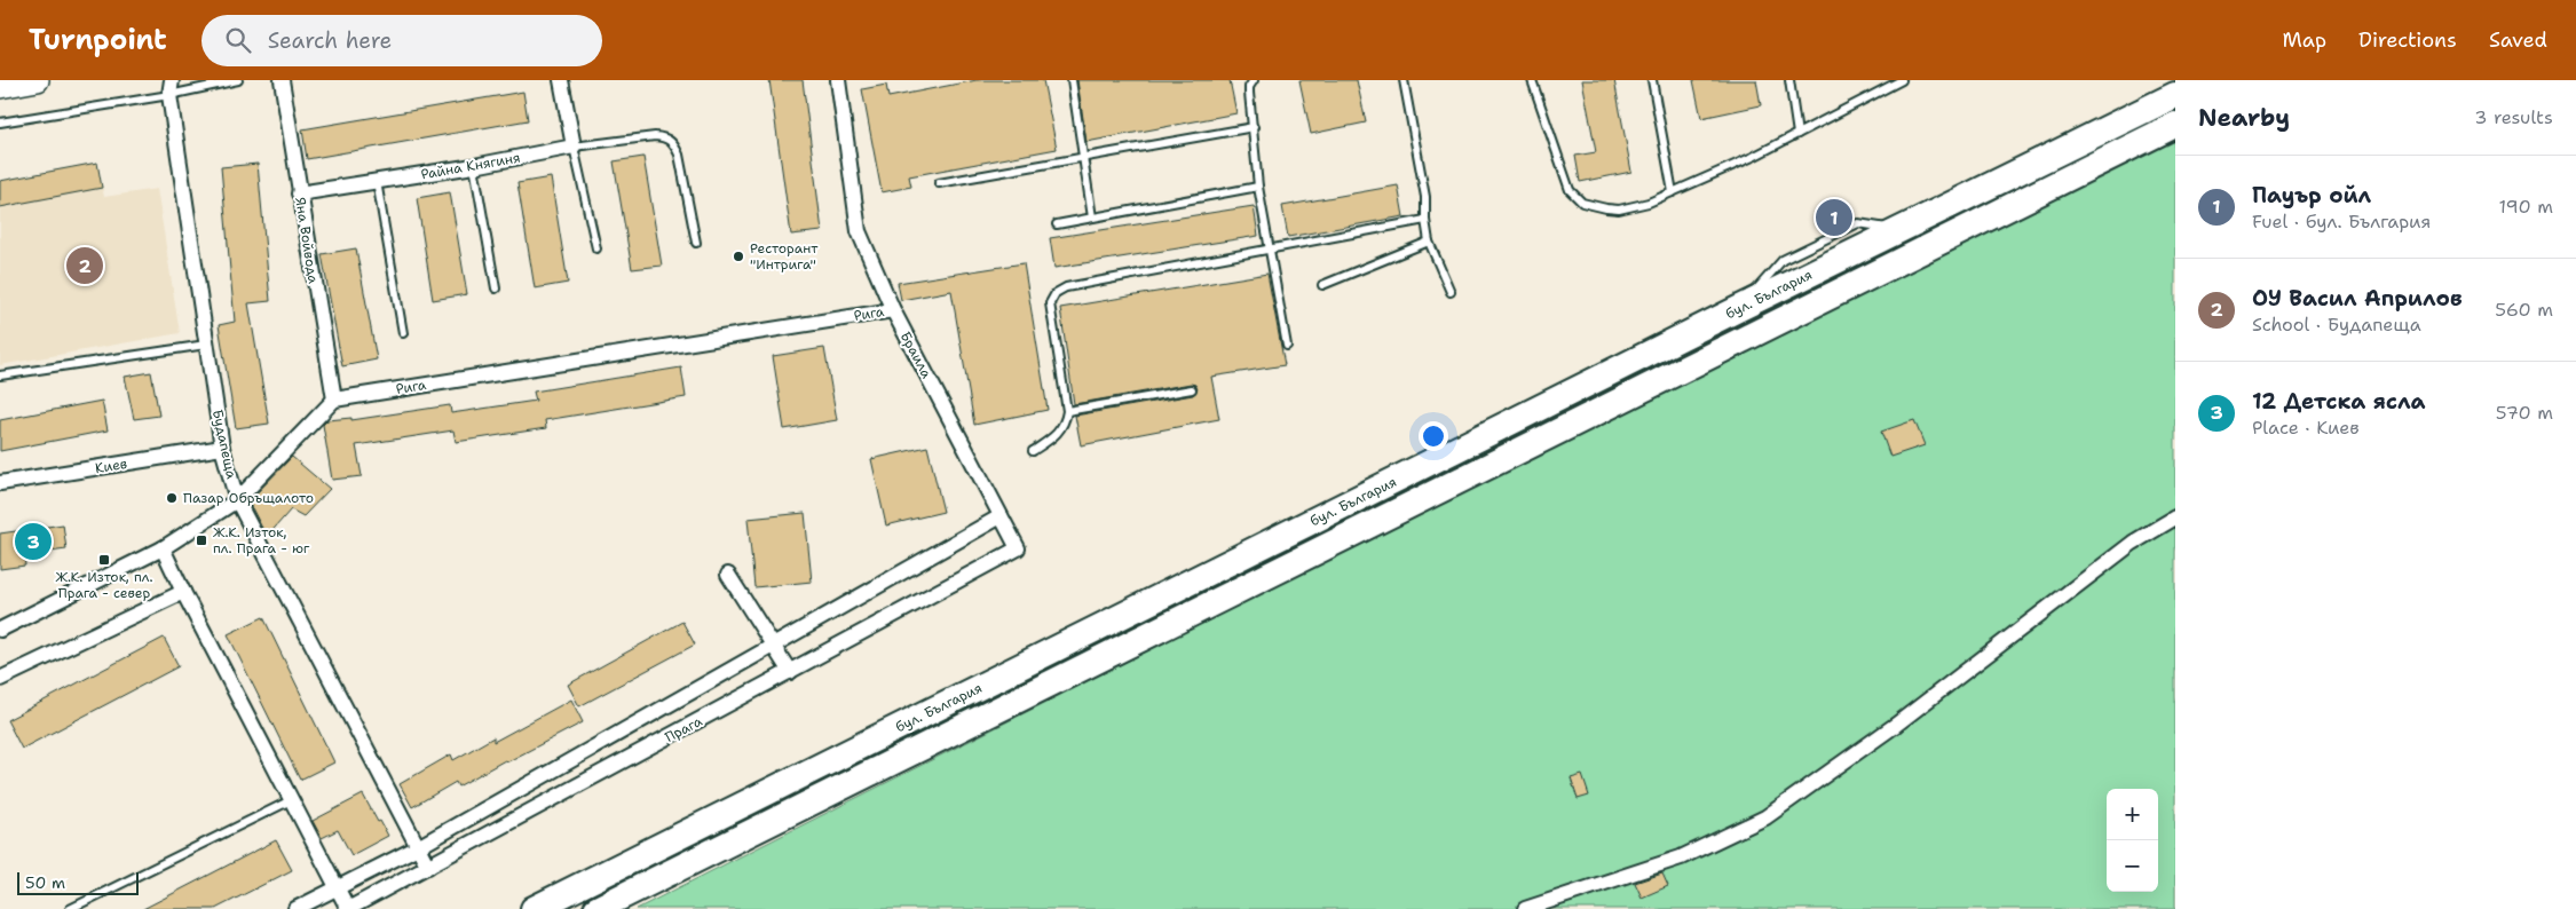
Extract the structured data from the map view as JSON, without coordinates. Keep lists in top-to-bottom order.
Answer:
{
  "streets": {
    "highway": ["бул. България"],
    "street": [
      "Райна Княгиня",
      "Яна Войвода",
      "Рига",
      "Браила",
      "Будапеща",
      "Киев",
      "Прага"
    ]
  },
  "crossings": [
    ["Райна Княгиня", "Яна Войвода"],
    ["Яна Войвода", "Рига"],
    ["Рига", "Браила"],
    ["Браила", "Прага"],
    ["Будапеща", "Киев"],
    ["Будапеща", "Прага"]
  ],
  "places": {
    "other": ["Ресторант \"Интрига\"", "Пазар Обръщалото"],
    "transit": ["Ж.К. Изток, пл. Прага - юг", "Ж.К. Изток, пл. Прага - север"]
  },
  "scale_bar": "50 m",
  "page": {
    "header": "Turnpoint",
    "search": "Search here",
    "nav": ["Map", "Directions", "Saved"],
    "heading": ["Nearby", "3 results"],
    "list": [
      {
        "mark": "1",
        "name": "Пауър ойл",
        "note": "Fuel · бул. България",
        "value": "190 m"
      },
      {
        "mark": "2",
        "name": "ОУ Васил Априлов",
        "note": "School · Будапеща",
        "value": "560 m"
      },
      {
        "mark": "3",
        "name": "12 Детска ясла",
        "note": "Place · Киев",
        "value": "570 m"
      }
    ],
    "pins": ["1", "2", "3"],
    "map_buttons": ["+", "−"],
    "scale": "50 m"
  }
}
